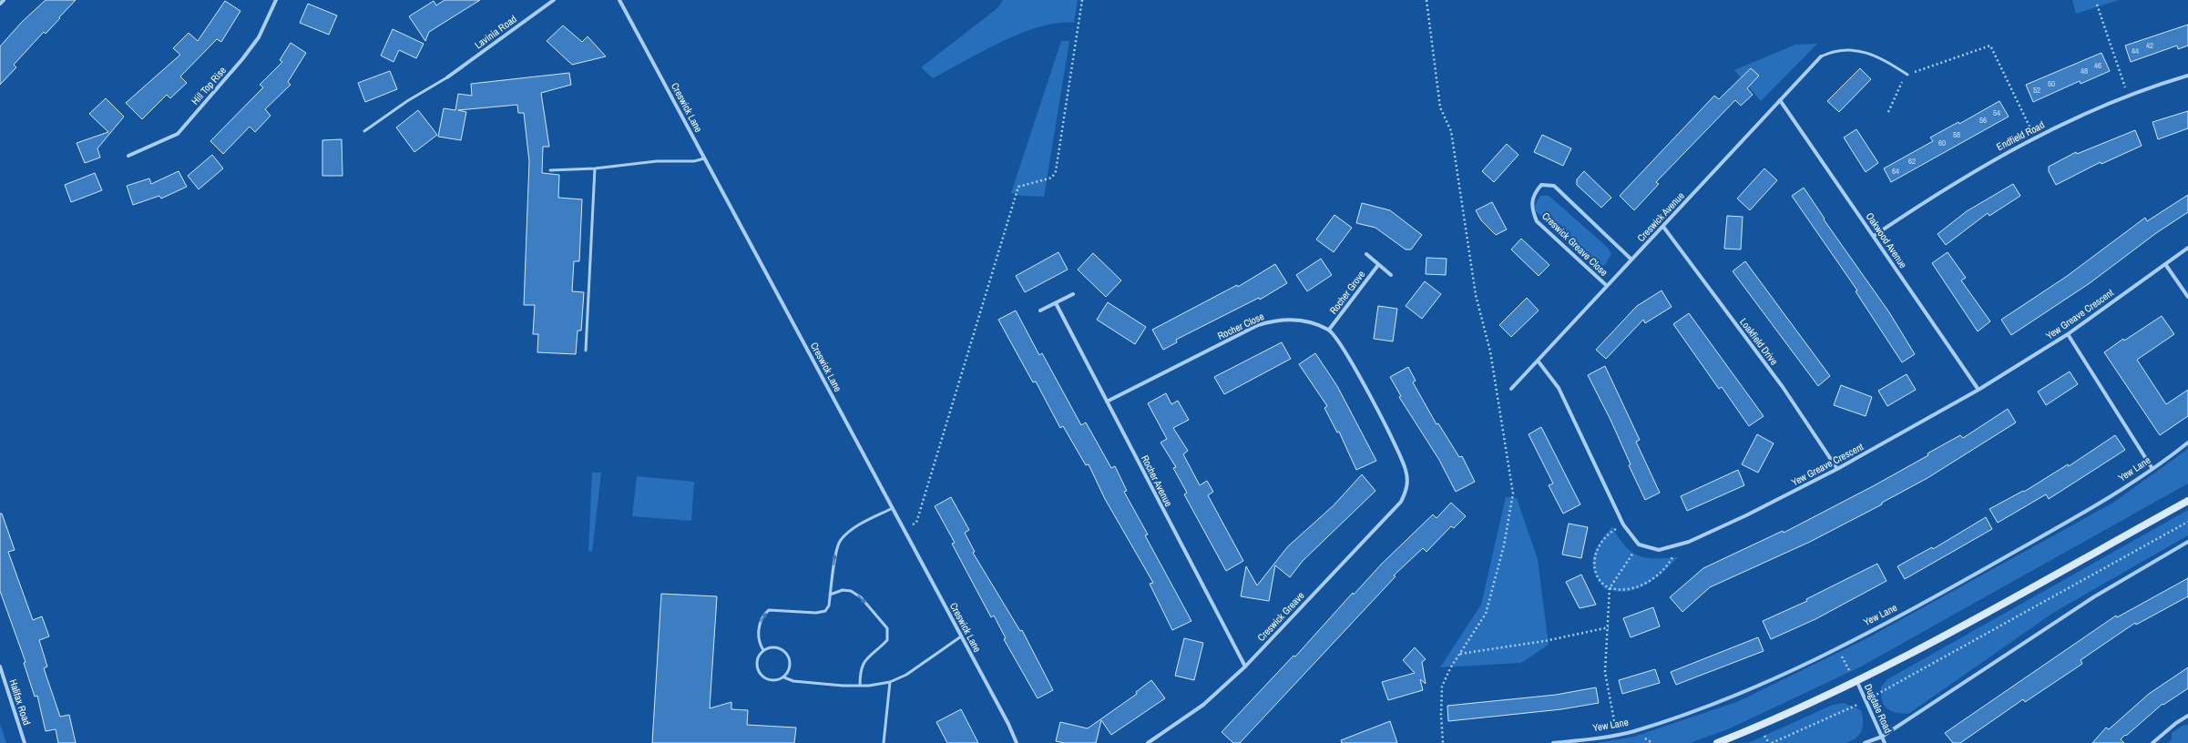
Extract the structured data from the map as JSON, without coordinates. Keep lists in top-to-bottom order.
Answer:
{
  "streets": {
    "street": [
      "Lavinia Road",
      "Hill Top Rise",
      "Creswick Lane",
      "Endfield Road",
      "Creswick Avenue",
      "Oakwood Avenue",
      "Creswick Greave Close",
      "Rocher Grove",
      "Yew Greave Crescent",
      "Rocher Close",
      "Loakfield Drive",
      "Yew Lane",
      "Rocher Avenue",
      "Creswick Greave",
      "Halifax Road",
      "Dugdale Road"
    ]
  },
  "crossings": [
    ["Endfield Road", "Oakwood Avenue"],
    ["Creswick Avenue", "Oakwood Avenue"],
    ["Creswick Avenue", "Creswick Greave Close"],
    ["Creswick Avenue", "Loakfield Drive"],
    ["Oakwood Avenue", "Yew Greave Crescent"],
    ["Rocher Grove", "Rocher Close"],
    ["Rocher Grove", "Creswick Greave"],
    ["Yew Greave Crescent", "Loakfield Drive"],
    ["Rocher Close", "Rocher Avenue"],
    ["Rocher Close", "Creswick Greave"],
    ["Rocher Avenue", "Creswick Greave"]
  ],
  "house_numbers": [
    "42",
    "44",
    "46",
    "48",
    "50",
    "52",
    "54",
    "56",
    "58",
    "60",
    "62",
    "64"
  ]
}
